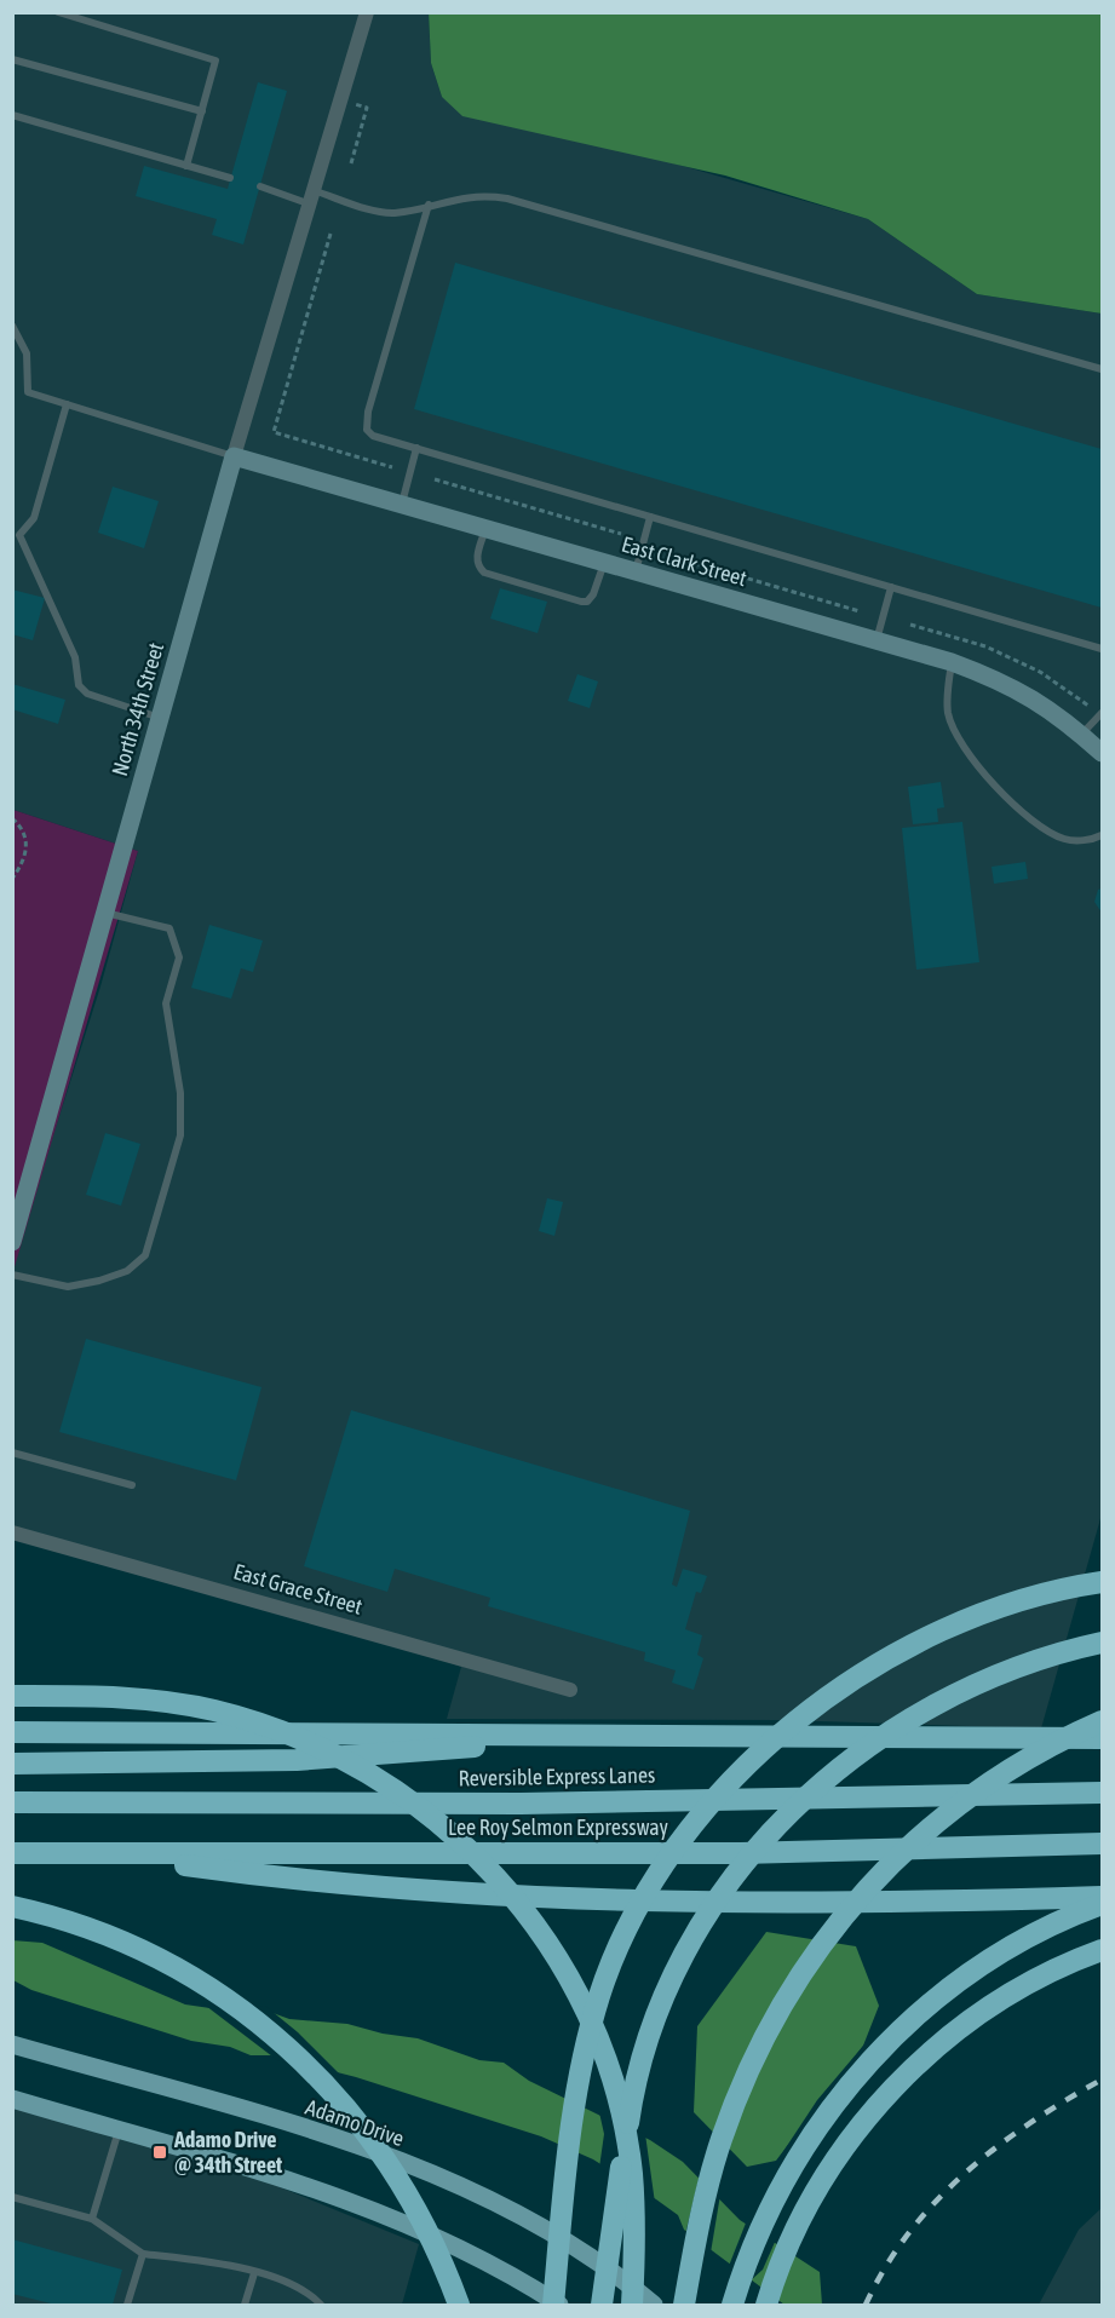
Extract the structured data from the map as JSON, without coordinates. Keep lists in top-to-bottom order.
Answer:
{
  "streets": {
    "highway": ["Reversible Express Lanes", "Lee Roy Selmon Expressway"],
    "main road": ["Adamo Drive"],
    "street": ["East Clark Street", "North 34th Street", "East Grace Street"]
  },
  "crossings": [
    ["East Clark Street", "North 34th Street"]
  ],
  "places": {
    "transit": ["Adamo Drive @ 34th Street"]
  }
}
